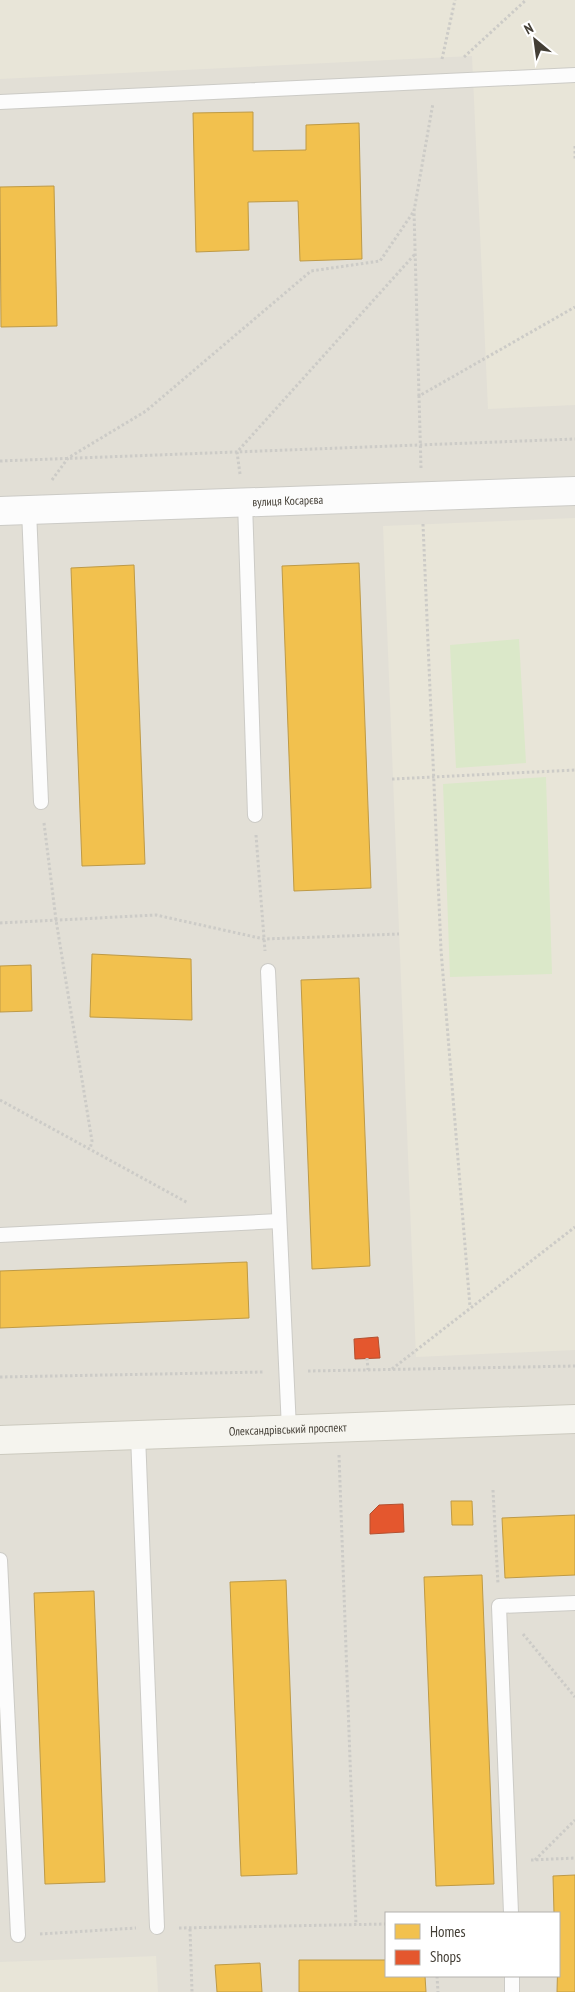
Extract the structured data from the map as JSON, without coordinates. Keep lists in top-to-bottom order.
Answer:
{
  "streets": {
    "main road": ["Олександрівський проспект"],
    "street": ["вулиця Косарєва"]
  },
  "legend": ["Homes", "Shops"],
  "north": "top left"
}
